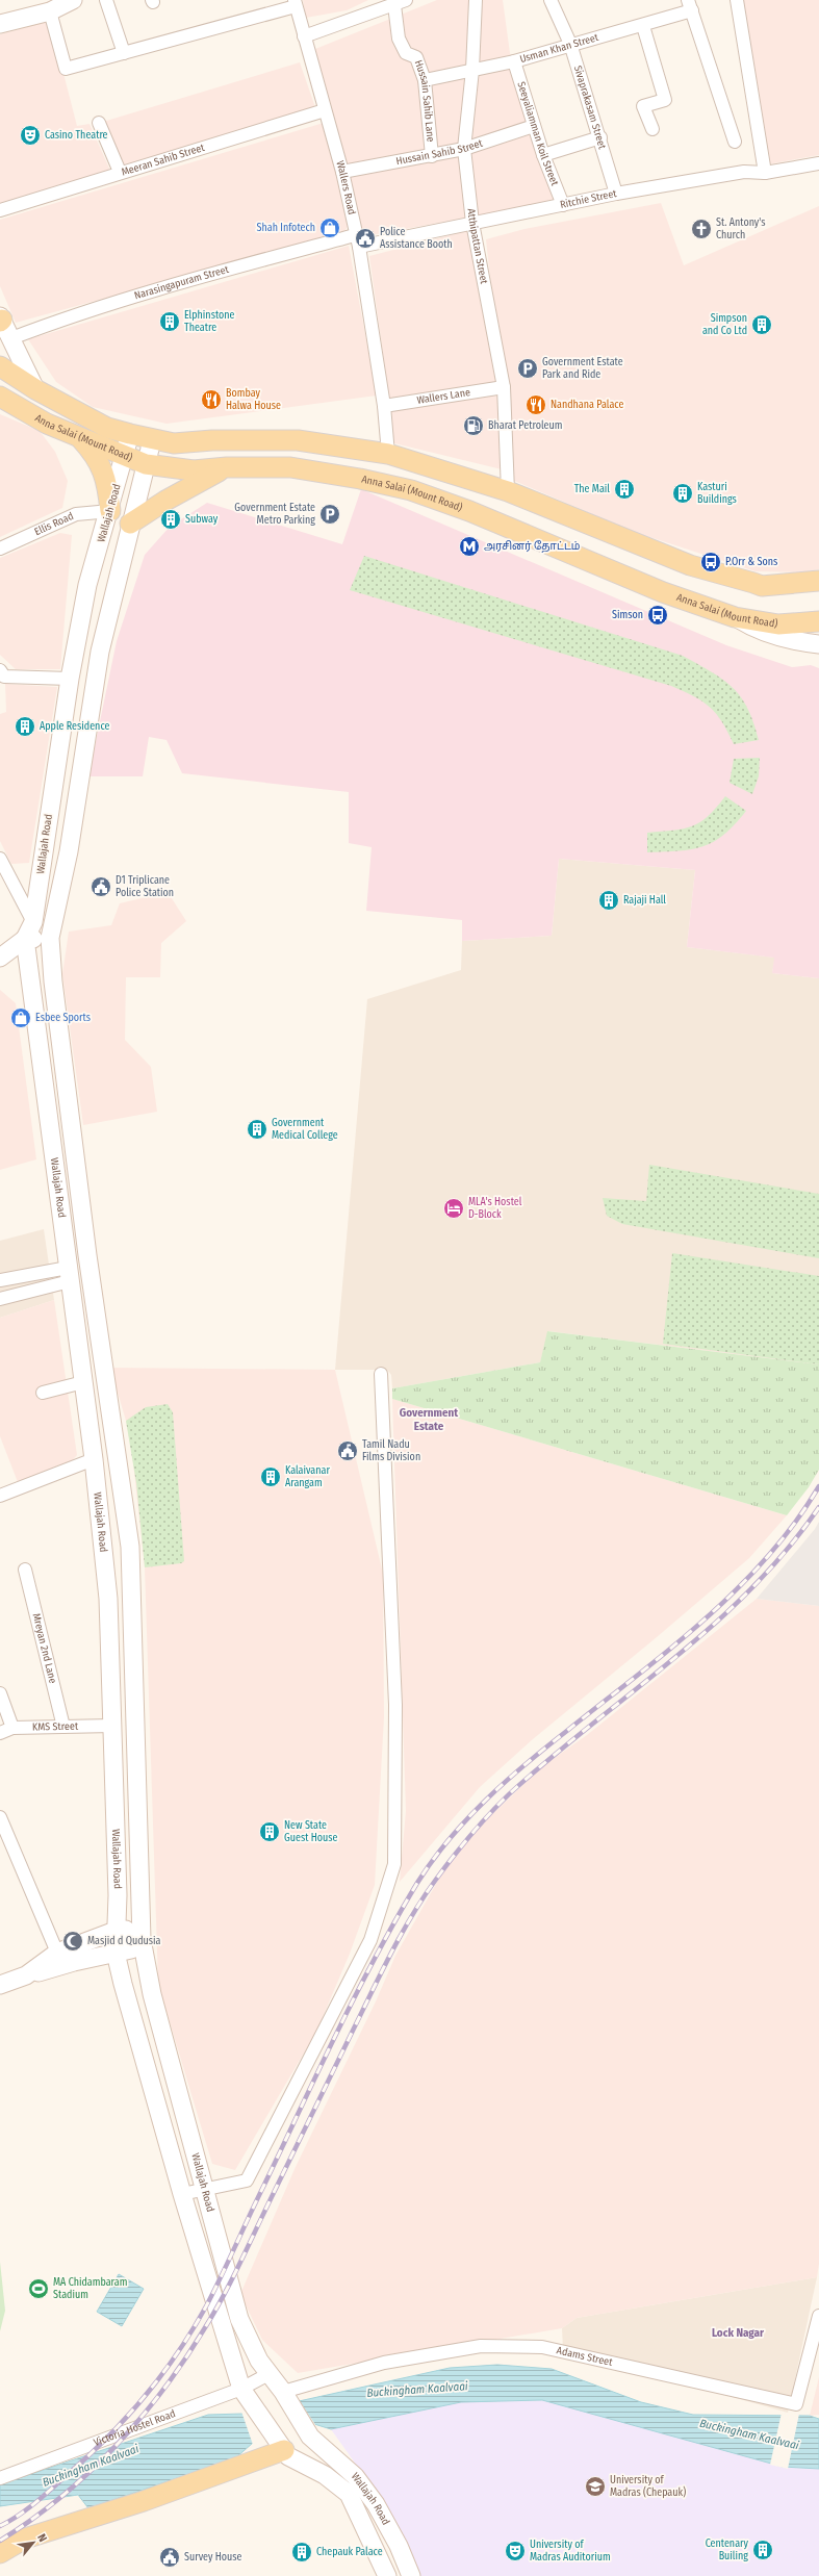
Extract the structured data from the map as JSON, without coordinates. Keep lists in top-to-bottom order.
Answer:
{
  "streets": {
    "main road": ["Anna Salai (Mount Road)", "Wallajah Road"],
    "street": [
      "Usman Khan Street",
      "Hussain Sahib Lane",
      "Sivaprakasam Street",
      "Seeyaliamman Koil Street",
      "Hussain Sahib Street",
      "Meeran Sahib Street",
      "Wallers Road",
      "Ritchie Street",
      "Atthipattan Street",
      "Narasingapuram Street",
      "Wallers Lane",
      "Ellis Road",
      "Mreyan 2nd Lane",
      "KMS Street",
      "Adams Street",
      "Victoria Hostel Road"
    ]
  },
  "crossings": [
    ["Usman Khan Street", "Hussain Sahib Lane"],
    ["Usman Khan Street", "Sivaprakasam Street"],
    ["Usman Khan Street", "Seeyaliamman Koil Street"],
    ["Usman Khan Street", "Atthipattan Street"],
    ["Hussain Sahib Lane", "Hussain Sahib Street"],
    ["Sivaprakasam Street", "Ritchie Street"],
    ["Seeyaliamman Koil Street", "Hussain Sahib Street"],
    ["Seeyaliamman Koil Street", "Ritchie Street"],
    ["Hussain Sahib Street", "Wallers Road"],
    ["Hussain Sahib Street", "Atthipattan Street"],
    ["Meeran Sahib Street", "Wallers Road"],
    ["Wallers Road", "Ritchie Street"],
    ["Wallers Road", "Narasingapuram Street"],
    ["Wallers Road", "Wallers Lane"],
    ["Wallers Road", "Anna Salai (Mount Road)"],
    ["Ritchie Street", "Atthipattan Street"],
    ["Ritchie Street", "Narasingapuram Street"],
    ["Atthipattan Street", "Wallers Lane"],
    ["Atthipattan Street", "Anna Salai (Mount Road)"],
    ["Anna Salai (Mount Road)", "Wallajah Road"],
    ["Wallajah Road", "Ellis Road"],
    ["Wallajah Road", "KMS Street"],
    ["Wallajah Road", "Adams Street"],
    ["Wallajah Road", "Victoria Hostel Road"],
    ["Mreyan 2nd Lane", "KMS Street"]
  ],
  "districts": ["Government Estate", "Lock Nagar"],
  "water": ["Buckingham Kaalvaai"],
  "places": {
    "theatre": ["Casino Theatre", "University of Madras Auditorium"],
    "shop": ["Shah Infotech", "Esbee Sports"],
    "church": ["St. Antony's Church"],
    "public building": [
      "Police Assistance Booth",
      "D1 Triplicane Police Station",
      "Tamil Nadu Films Division",
      "Survey House"
    ],
    "building": [
      "Elphinstone Theatre",
      "Simpson and Co Ltd",
      "The Mail",
      "Kasturi Buildings",
      "Subway",
      "Apple Residence",
      "Rajaji Hall",
      "Government Medical College",
      "Kalaivanar Arangam",
      "New State Guest House",
      "Centenary Builing",
      "Chepauk Palace"
    ],
    "parking": ["Government Estate Park and Ride", "Government Estate Metro Parking"],
    "restaurant": ["Bombay Halwa House", "Nandhana Palace"],
    "fuel station": ["Bharat Petroleum"],
    "metro station": ["அரசினர் தோட்டம்"],
    "bus stop": ["P.Orr & Sons", "Simson"],
    "hotel": ["MLA's Hostel D-Block"],
    "mosque": ["Masjid d Qudusia"],
    "sports": ["MA Chidambaram Stadium"],
    "school or university": ["University of Madras (Chepauk)"]
  },
  "north": "top right"
}
